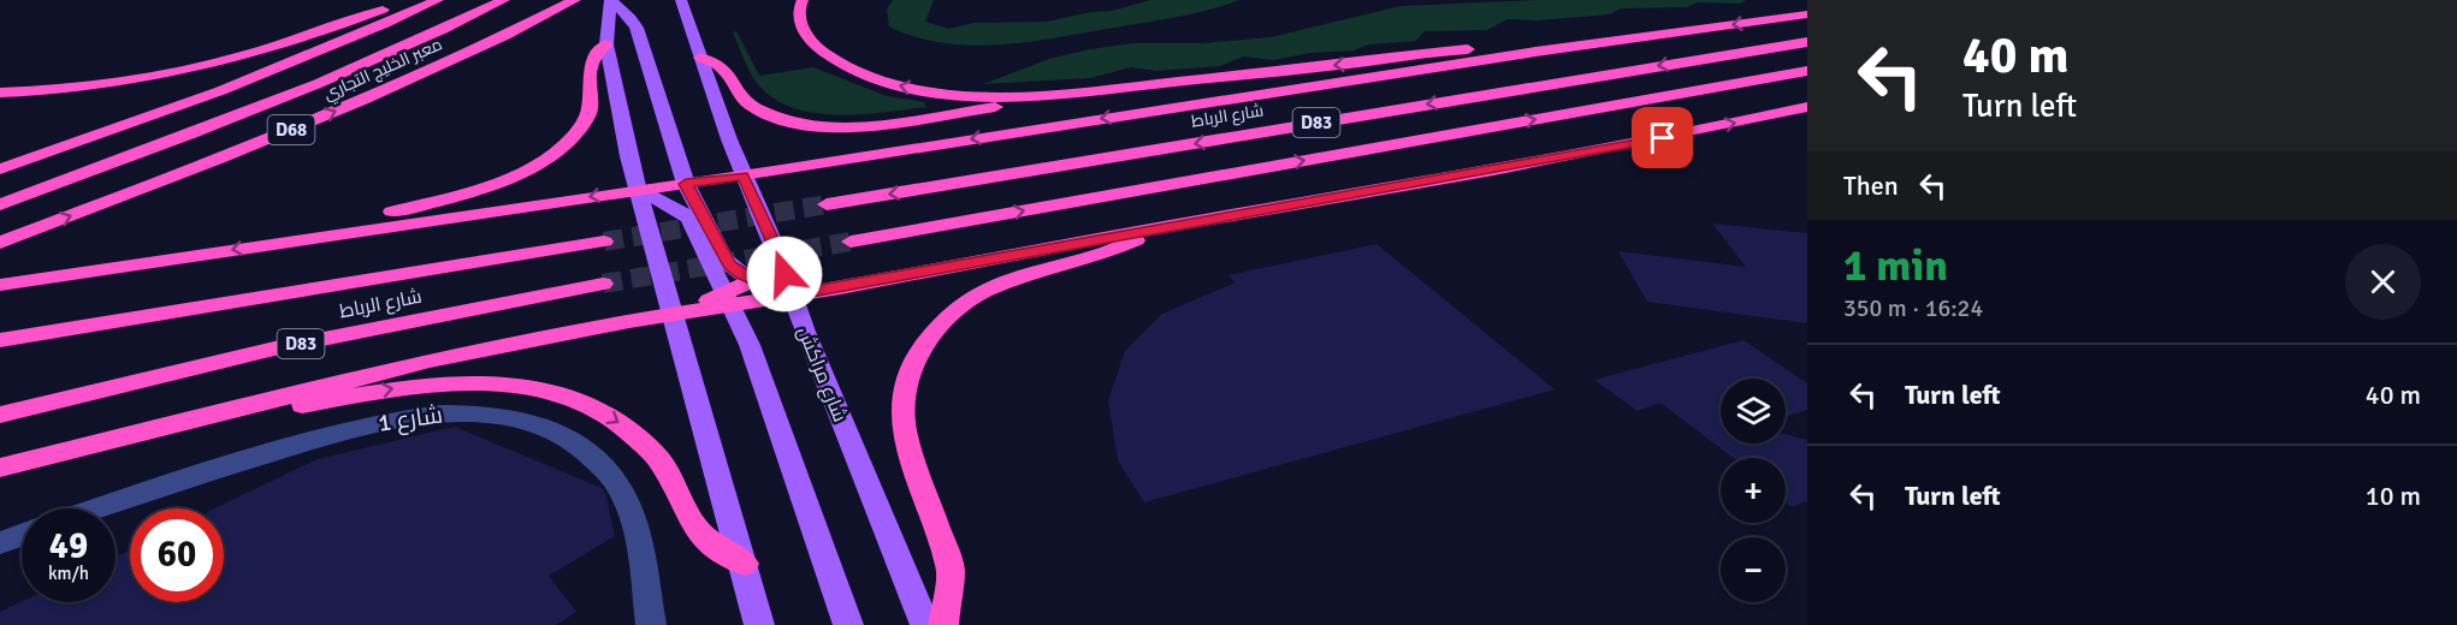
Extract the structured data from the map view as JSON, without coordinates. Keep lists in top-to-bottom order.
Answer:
{
  "streets": {
    "highway": [
      "معبر الخليج التجاري",
      "شارع الرباط",
      "D83",
      "D68"
    ],
    "main road": ["شارع مراكش"],
    "street": ["شارع 1"]
  },
  "page": {
    "turn": ["40 m", "Turn left"],
    "then": "Then",
    "heading": ["1 min", "350 m · 16:24"],
    "list": [
      {
        "name": "Turn left",
        "value": "40 m"
      },
      {
        "name": "Turn left",
        "value": "10 m"
      }
    ],
    "map_buttons": ["+", "−"],
    "speed": "49 km/h",
    "limit": "60"
  }
}
